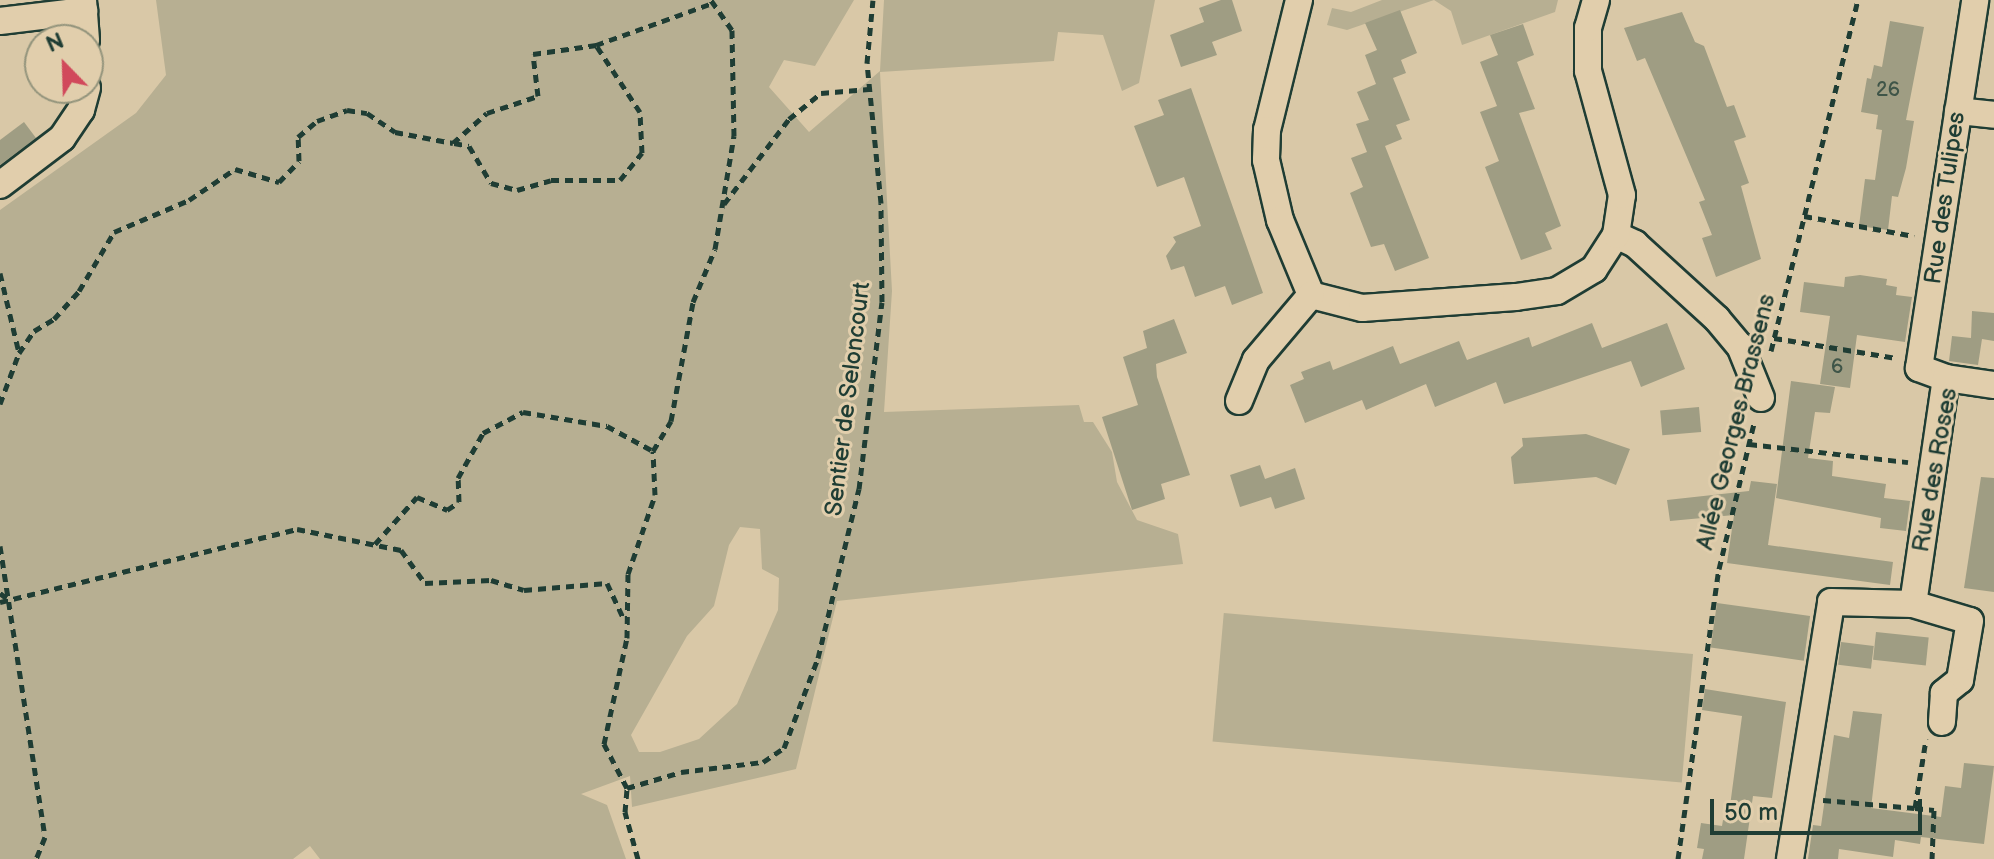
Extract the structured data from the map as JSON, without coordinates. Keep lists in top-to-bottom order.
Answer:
{
  "streets": {
    "street": ["Rue des Tulipes", "Rue des Roses"],
    "path": ["Sentier de Seloncourt", "Allée Georges Brassens"]
  },
  "house_numbers": ["26", "6"],
  "scale_bar": "50 m",
  "north": "top left"
}
